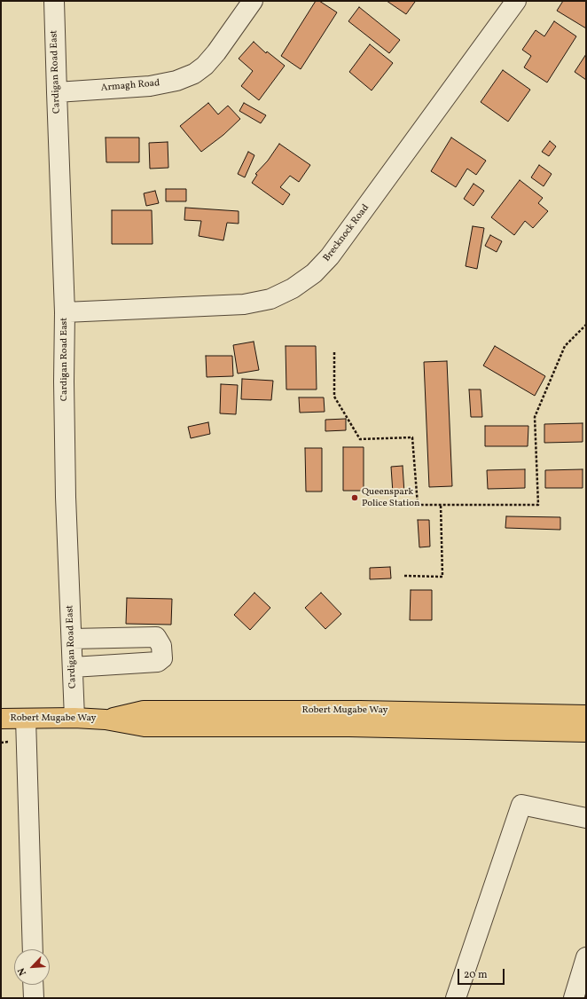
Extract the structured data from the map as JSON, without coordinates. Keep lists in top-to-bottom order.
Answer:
{
  "streets": {
    "main road": ["Robert Mugabe Way"],
    "street": ["Cardigan Road East", "Armagh Road", "Brecknock Road"]
  },
  "crossings": [
    ["Cardigan Road East", "Armagh Road"],
    ["Cardigan Road East", "Brecknock Road"],
    ["Cardigan Road East", "Robert Mugabe Way"]
  ],
  "places": ["Queenspark Police Station"],
  "scale_bar": "20 m",
  "north": "bottom left"
}
